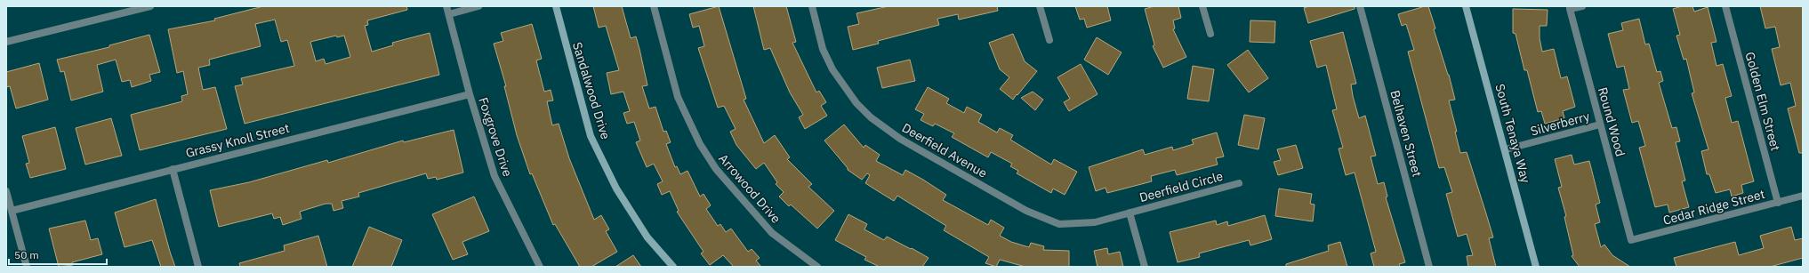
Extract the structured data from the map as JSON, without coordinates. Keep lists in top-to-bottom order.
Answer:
{
  "streets": {
    "street": [
      "Sandalwood Drive",
      "Golden Elm Street",
      "Round Wood",
      "Silverberry",
      "Belhaven Street",
      "South Tenaya Way",
      "Foxgrove Drive",
      "Grassy Knoll Street",
      "Deerfield Avenue",
      "Deerfield Circle",
      "Arrowood Drive",
      "Cedar Ridge Street"
    ]
  },
  "crossings": [
    ["Golden Elm Street", "Cedar Ridge Street"],
    ["Round Wood", "Silverberry"],
    ["Round Wood", "Cedar Ridge Street"],
    ["Silverberry", "South Tenaya Way"],
    ["Foxgrove Drive", "Grassy Knoll Street"],
    ["Deerfield Avenue", "Deerfield Circle"]
  ],
  "scale_bar": "50 m"
}
